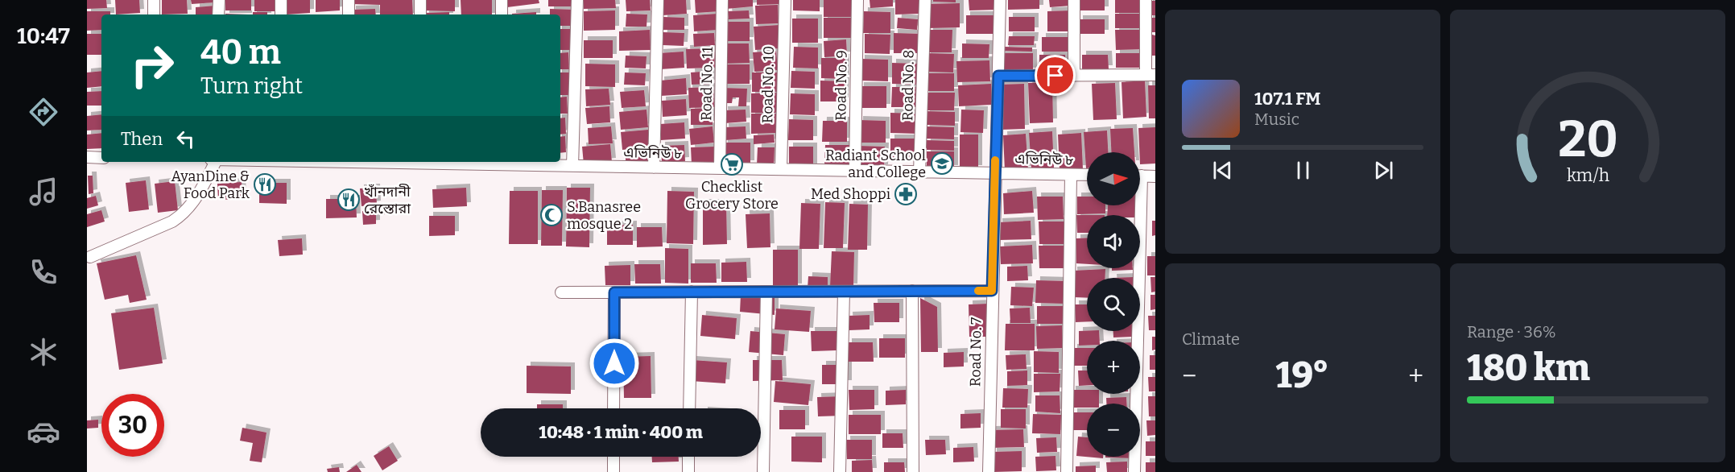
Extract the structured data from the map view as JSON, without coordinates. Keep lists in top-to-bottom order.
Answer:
{
  "streets": {
    "street": [
      "Road No. 11",
      "Road No. 10",
      "Road No. 9",
      "Road No. 8",
      "এভিনিউ ৮",
      "Road No. 7"
    ]
  },
  "crossings": [
    ["Road No. 11", "এভিনিউ ৮"],
    ["Road No. 10", "এভিনিউ ৮"],
    ["Road No. 9", "এভিনিউ ৮"],
    ["Road No. 8", "এভিনিউ ৮"],
    ["এভিনিউ ৮", "Road No. 7"]
  ],
  "places": {
    "school or university": ["Radiant School and College"],
    "supermarket": ["Checklist Grocery Store"],
    "restaurant": ["AyanDine & Food Park", "খাঁনদানী রেস্তোরা"],
    "pharmacy": ["Med Shoppi"],
    "mosque": ["S.Banasree mosque 2"]
  },
  "north": "right",
  "page": {
    "tabs": "10:47",
    "turn": ["40 m", "Turn right"],
    "song": ["107.1 FM", "Music"],
    "then": "Then",
    "map_buttons": ["+", "−"],
    "tile": [
      "Climate",
      ["Range · 36%", "180 km"]
    ],
    "heat": ["−", "19°", "+"],
    "limit": "30",
    "trip": "10:48 · 1 min · 400 m",
    "gauge": ["20", "km/h"]
  }
}
